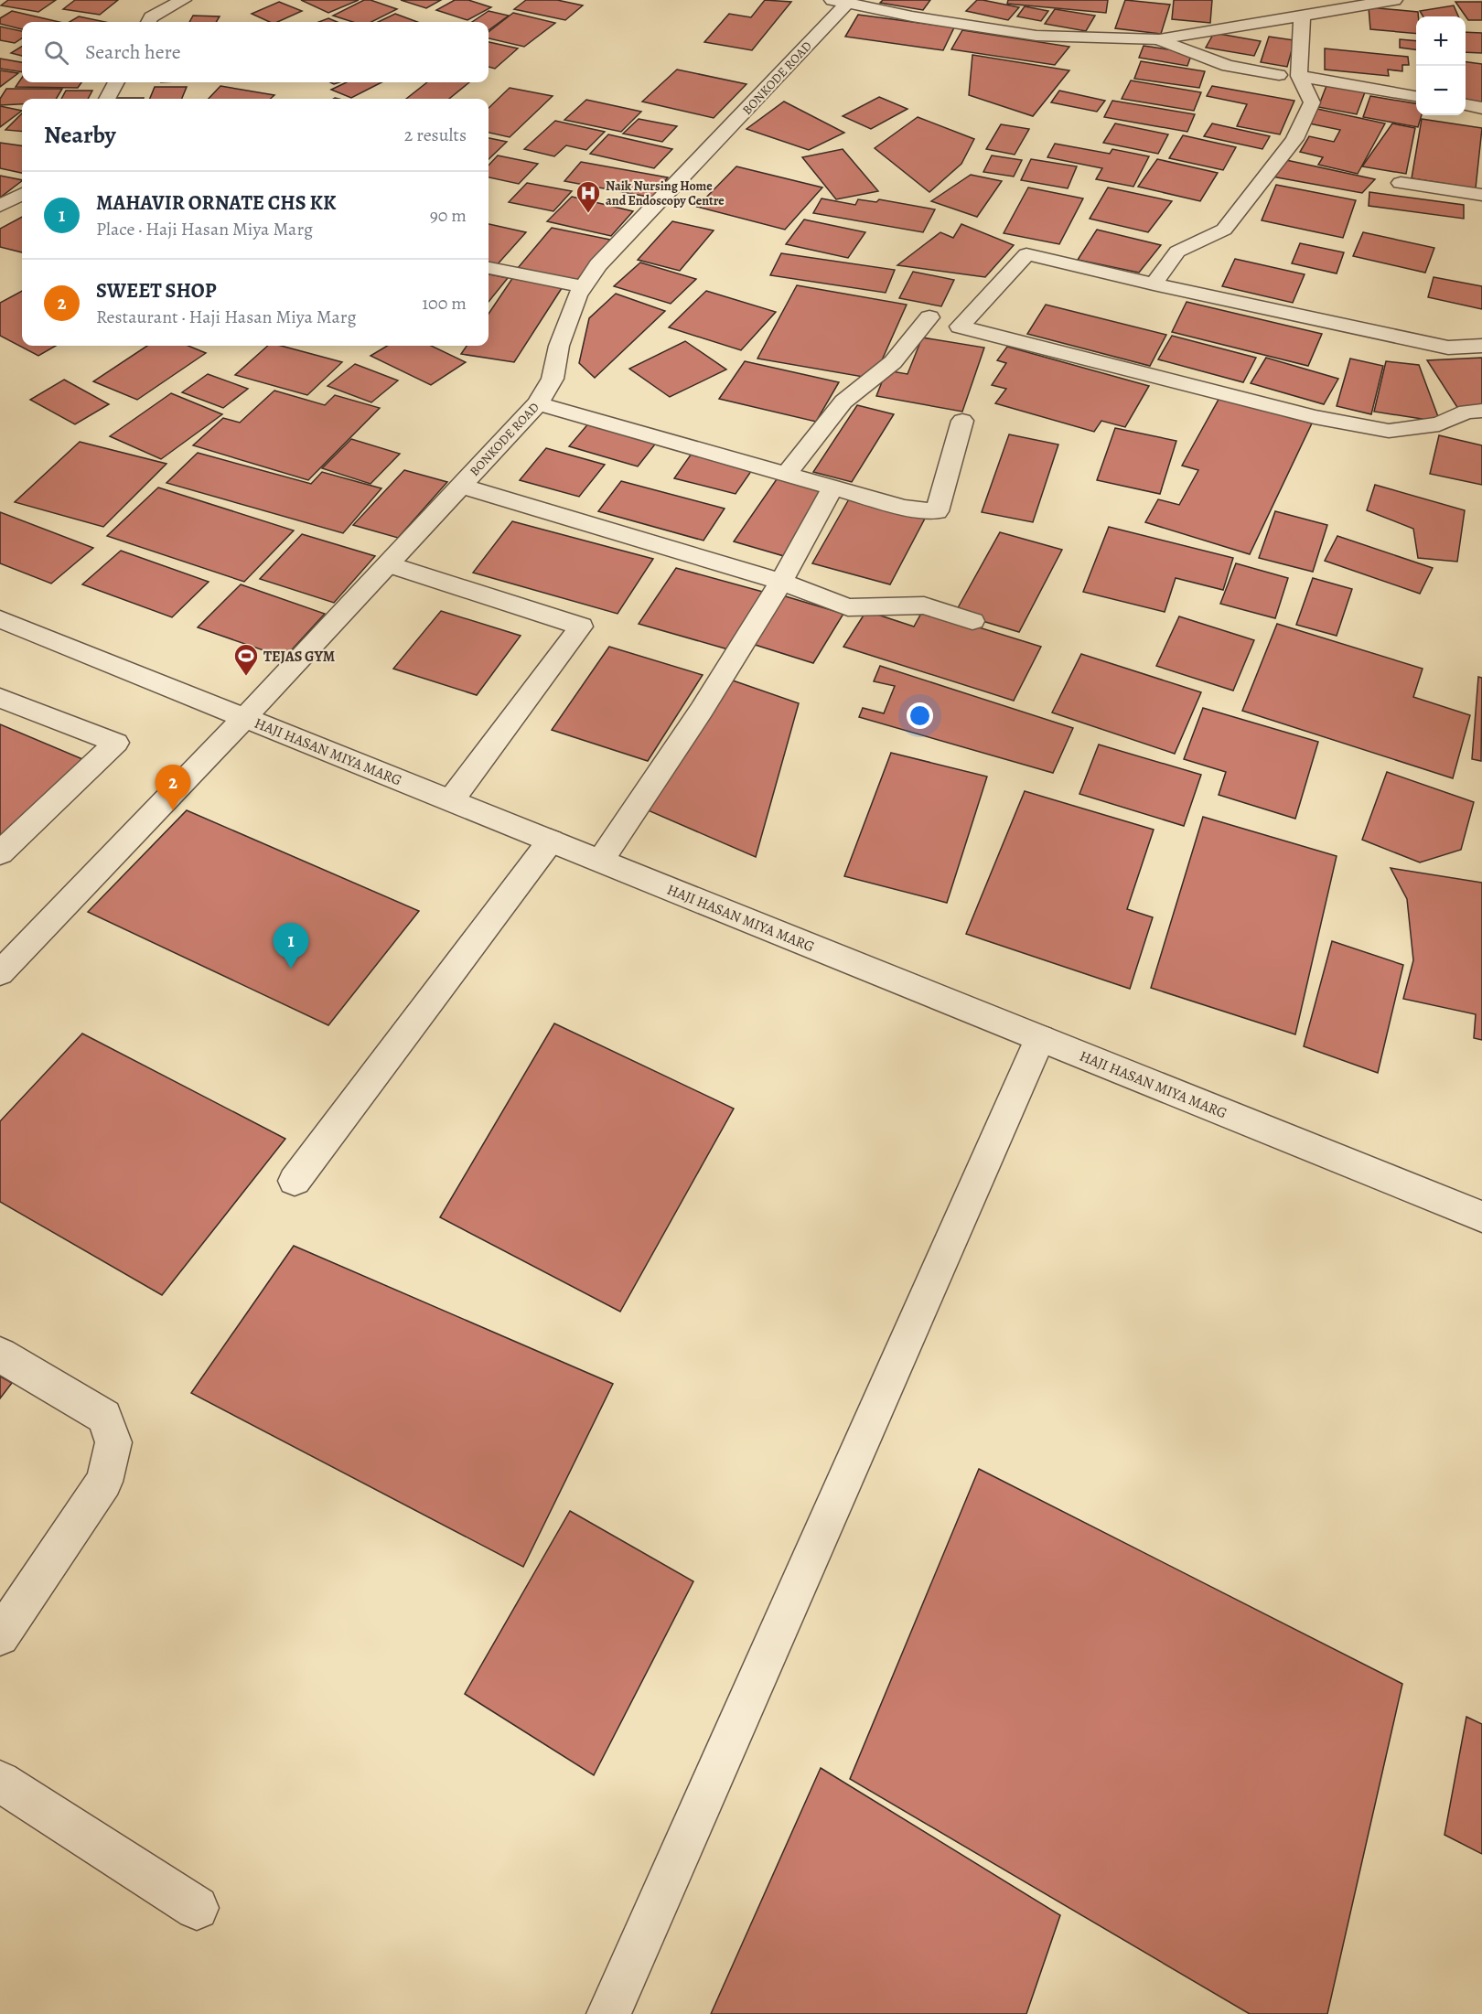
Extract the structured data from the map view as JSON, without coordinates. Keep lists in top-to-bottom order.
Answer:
{
  "streets": {
    "street": ["BONKODE ROAD", "HAJI HASAN MIYA MARG"]
  },
  "crossings": [
    ["BONKODE ROAD", "HAJI HASAN MIYA MARG"]
  ],
  "places": {
    "hospital": ["Naik Nursing Home and Endoscopy Centre"],
    "sports": ["TEJAS GYM"]
  },
  "page": {
    "map_buttons": ["+", "−"],
    "search": "Search here",
    "heading": ["Nearby", "2 results"],
    "list": [
      {
        "mark": "1",
        "name": "MAHAVIR ORNATE CHS KK",
        "note": "Place · Haji Hasan Miya Marg",
        "value": "90 m"
      },
      {
        "mark": "2",
        "name": "SWEET SHOP",
        "note": "Restaurant · Haji Hasan Miya Marg",
        "value": "100 m"
      }
    ],
    "pins": ["2", "1"]
  }
}
